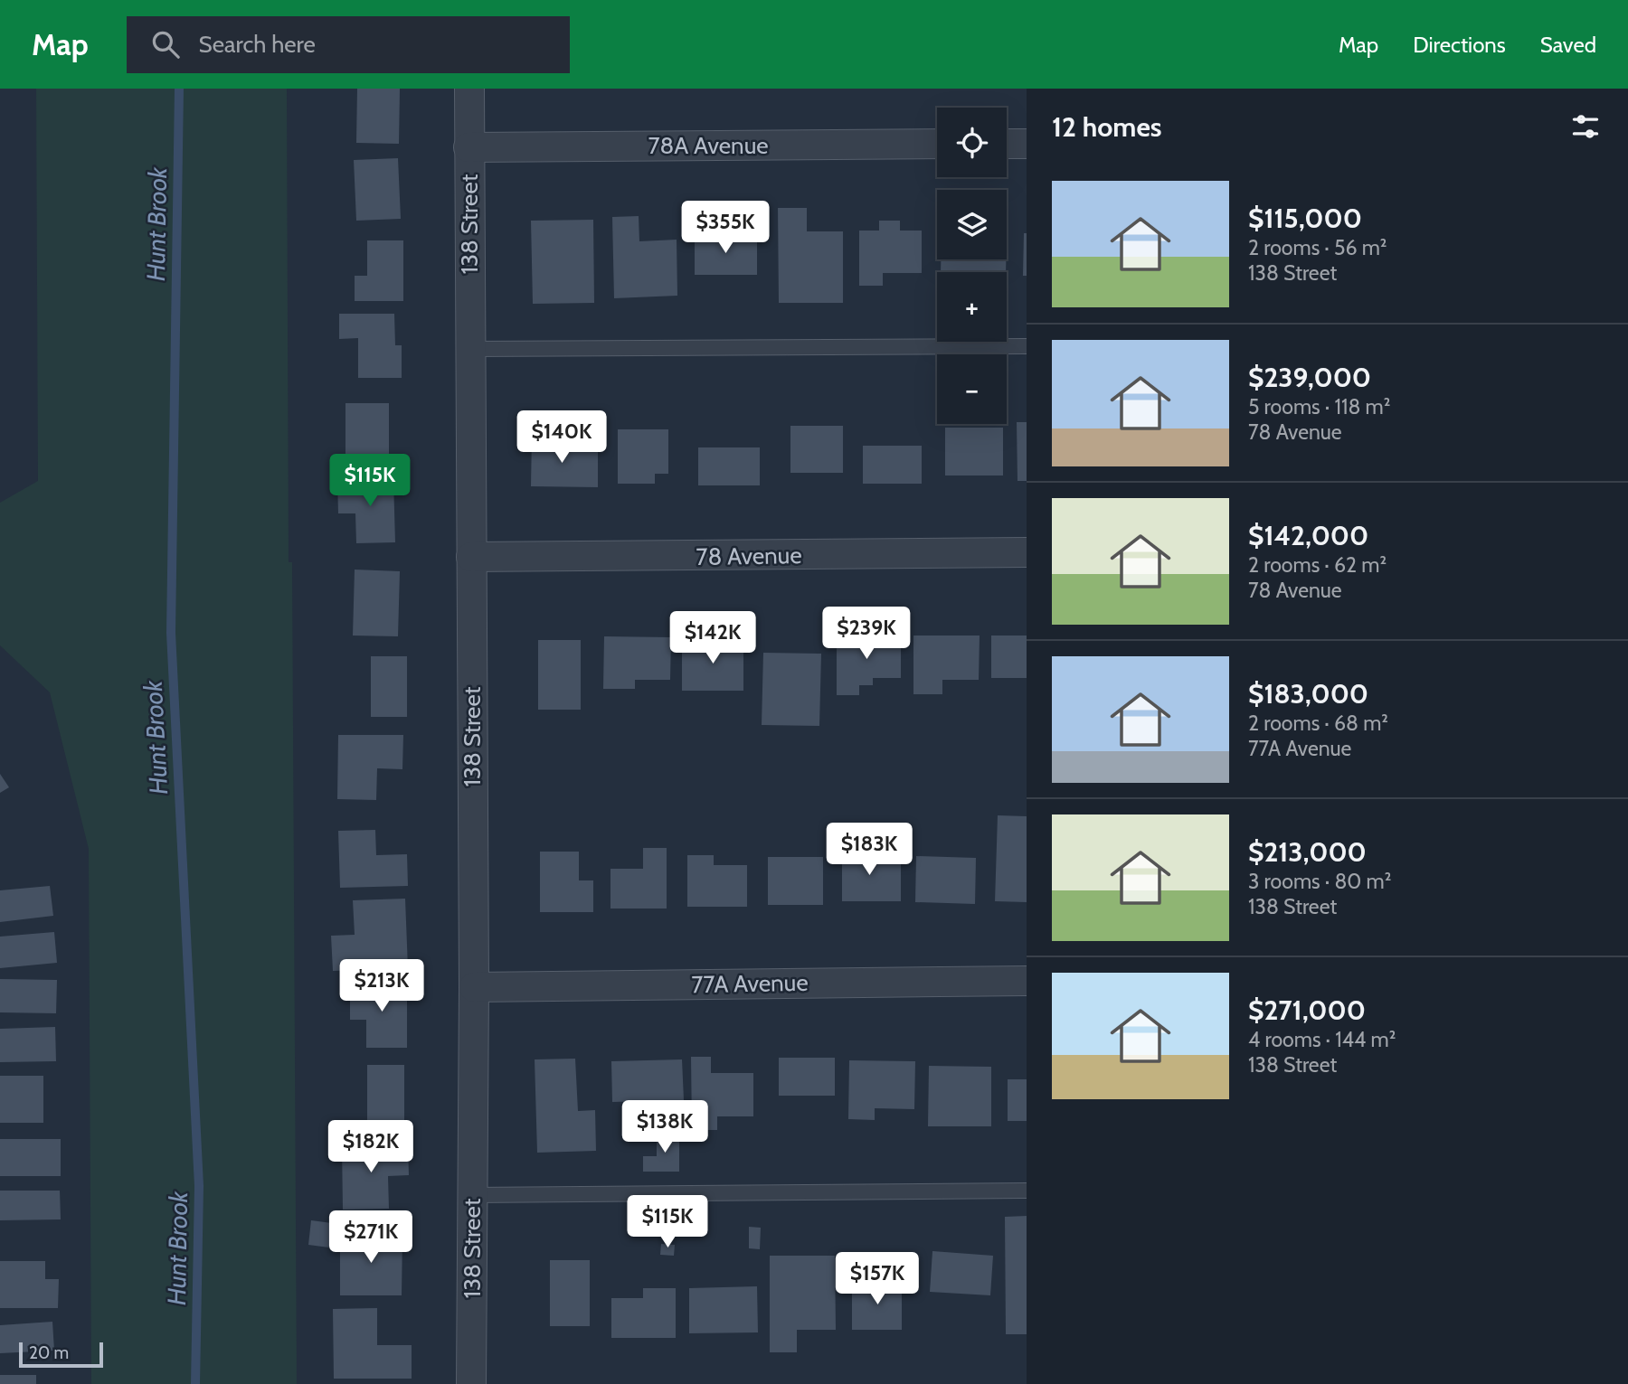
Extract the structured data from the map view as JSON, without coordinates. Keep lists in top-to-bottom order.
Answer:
{
  "streets": {
    "street": [
      "78A Avenue",
      "138 Street",
      "78 Avenue",
      "77A Avenue"
    ]
  },
  "crossings": [
    ["78A Avenue", "138 Street"],
    ["138 Street", "78 Avenue"],
    ["138 Street", "77A Avenue"]
  ],
  "water": ["Hunt Brook"],
  "scale_bar": "20 m",
  "page": {
    "header": "Map",
    "search": "Search here",
    "nav": ["Map", "Directions", "Saved"],
    "heading": "12 homes",
    "map_buttons": ["+", "−"],
    "list": [
      {
        "name": "$115,000",
        "note": "2 rooms · 56 m² · 138 Street"
      },
      {
        "name": "$239,000",
        "note": "5 rooms · 118 m² · 78 Avenue"
      },
      {
        "name": "$142,000",
        "note": "2 rooms · 62 m² · 78 Avenue"
      },
      {
        "name": "$183,000",
        "note": "2 rooms · 68 m² · 77A Avenue"
      },
      {
        "name": "$213,000",
        "note": "3 rooms · 80 m² · 138 Street"
      },
      {
        "name": "$271,000",
        "note": "4 rooms · 144 m² · 138 Street"
      }
    ],
    "price": [
      "$355K",
      "$140K",
      "$115K",
      "$239K",
      "$142K",
      "$183K",
      "$213K",
      "$138K",
      "$182K",
      "$115K",
      "$271K",
      "$157K"
    ],
    "scale": "20 m"
  }
}
